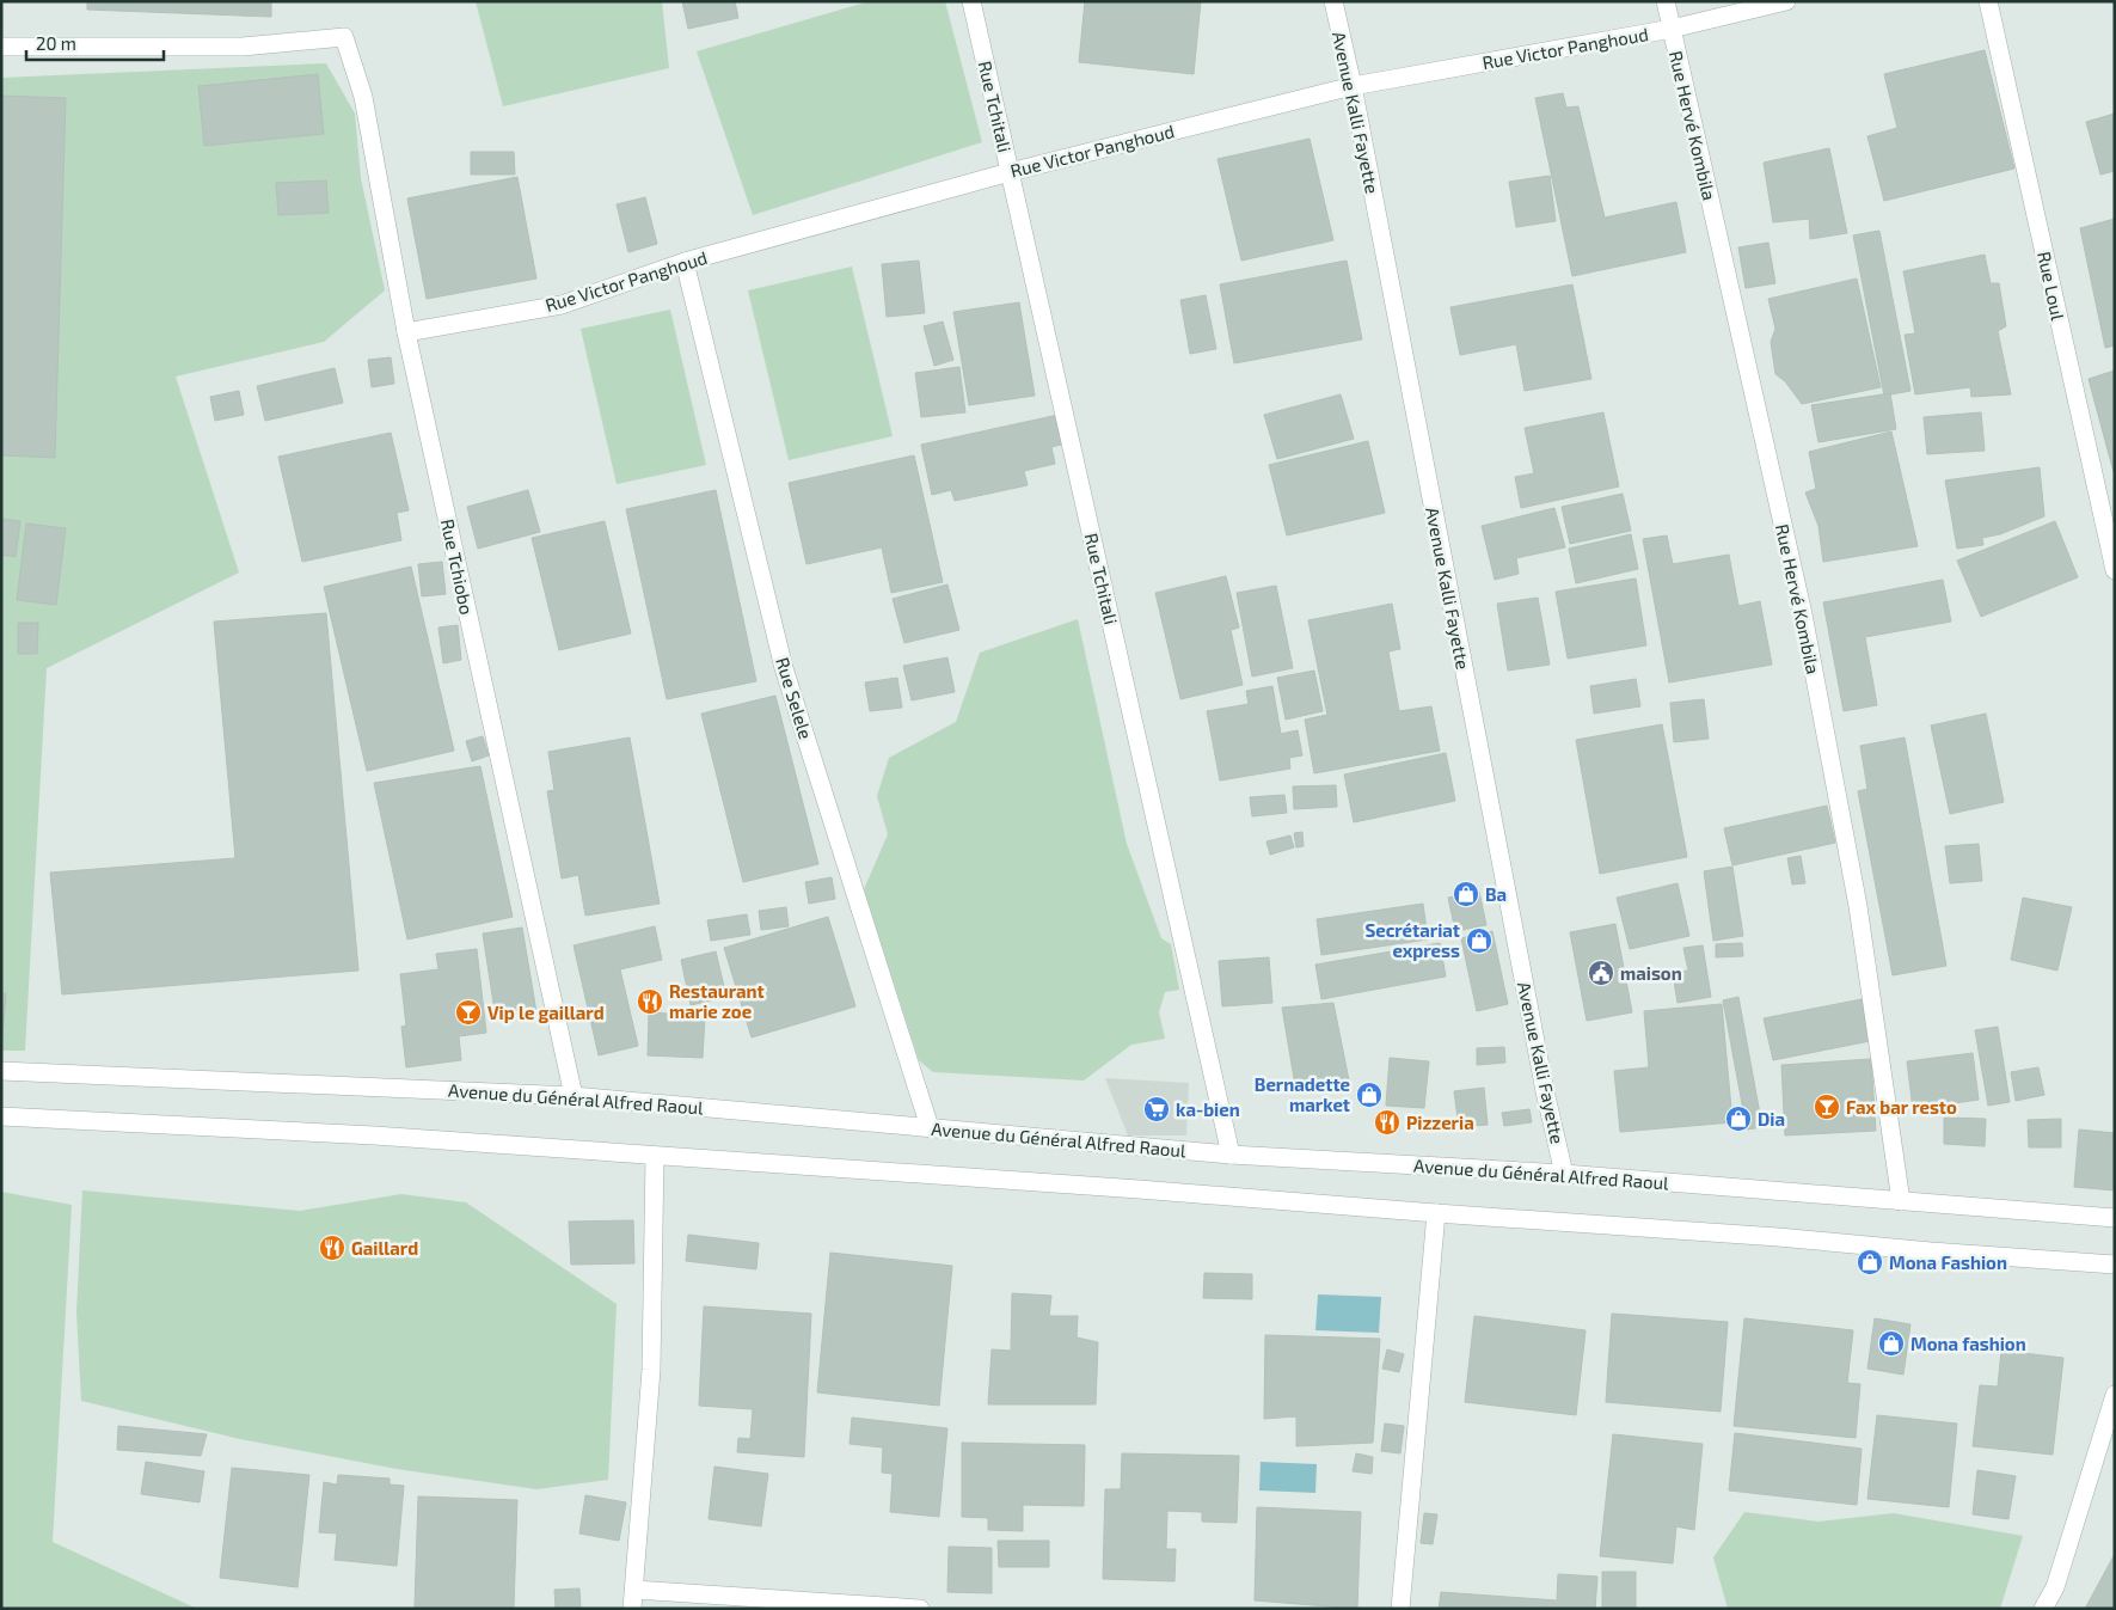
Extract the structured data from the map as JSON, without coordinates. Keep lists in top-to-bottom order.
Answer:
{
  "streets": {
    "street": [
      "Rue Victor Panghoud",
      "Rue Tchitali",
      "Avenue Kalli Fayette",
      "Rue Hervé Kombila",
      "Rue Loul",
      "Rue Tchiobo",
      "Rue Selele",
      "Avenue du Général Alfred Raoul"
    ]
  },
  "crossings": [
    ["Rue Victor Panghoud", "Rue Tchitali"],
    ["Rue Victor Panghoud", "Avenue Kalli Fayette"],
    ["Rue Victor Panghoud", "Rue Hervé Kombila"],
    ["Rue Victor Panghoud", "Rue Tchiobo"],
    ["Rue Victor Panghoud", "Rue Selele"],
    ["Rue Tchitali", "Avenue du Général Alfred Raoul"],
    ["Avenue Kalli Fayette", "Avenue du Général Alfred Raoul"],
    ["Rue Hervé Kombila", "Avenue du Général Alfred Raoul"],
    ["Rue Tchiobo", "Avenue du Général Alfred Raoul"],
    ["Rue Selele", "Avenue du Général Alfred Raoul"]
  ],
  "places": {
    "shop": [
      "Ba",
      "Secrétariat express",
      "Bernadette market",
      "Dia",
      "Mona Fashion",
      "Mona fashion"
    ],
    "public building": ["maison"],
    "restaurant": ["Restaurant marie zoe", "Pizzeria", "Gaillard"],
    "bar": ["Vip le gaillard", "Fax bar resto"],
    "supermarket": ["ka-bien"]
  },
  "scale_bar": "20 m"
}
